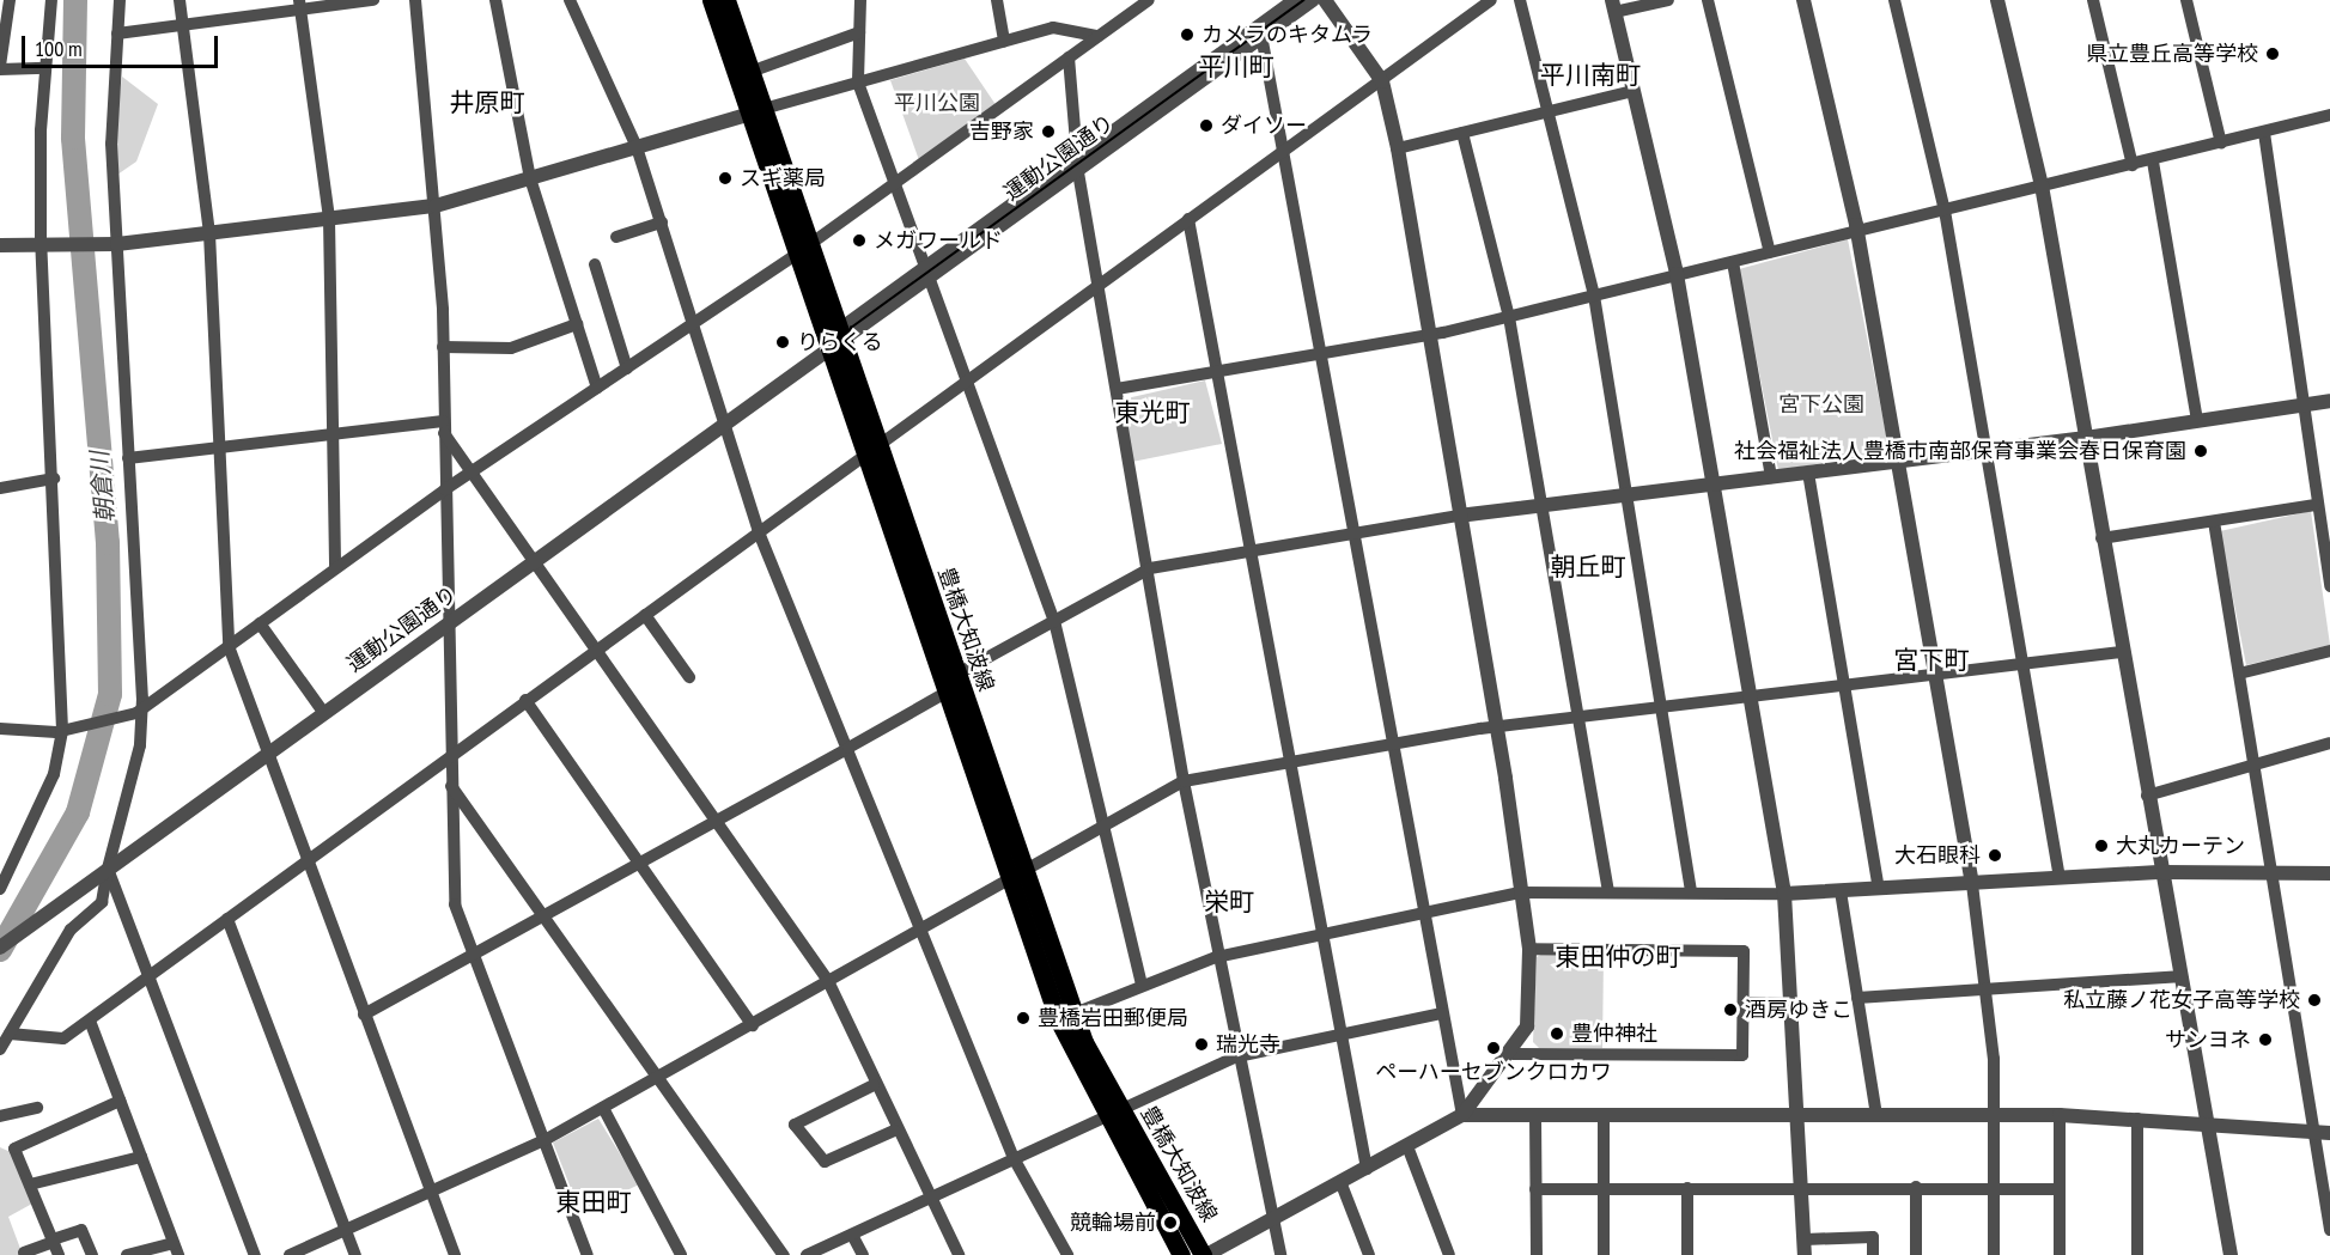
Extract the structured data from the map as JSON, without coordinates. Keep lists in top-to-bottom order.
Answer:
{
  "streets": {
    "main road": ["豊橋大知波線"],
    "street": ["運動公園通り"]
  },
  "crossings": [
    ["運動公園通り", "豊橋大知波線"]
  ],
  "districts": [
    "平川町",
    "平川南町",
    "井原町",
    "東光町",
    "朝丘町",
    "宮下町",
    "栄町",
    "東田仲の町",
    "東田町"
  ],
  "water": ["朝倉川"],
  "parks": ["平川公園", "宮下公園"],
  "places": [
    "カメラのキタムラ",
    "県立豊丘高等学校",
    "ダイソー",
    "吉野家",
    "スギ薬局",
    "メガワールド",
    "りらくる",
    "社会福祉法人豊橋市南部保育事業会春日保育園",
    "大丸カーテン",
    "大石眼科",
    "私立藤ノ花女子高等学校",
    "酒房ゆきこ",
    "豊橋岩田郵便局",
    "豊仲神社",
    "サンヨネ",
    "瑞光寺",
    "ペーハーセブンクロカワ",
    "競輪場前"
  ],
  "scale_bar": "100 m"
}
